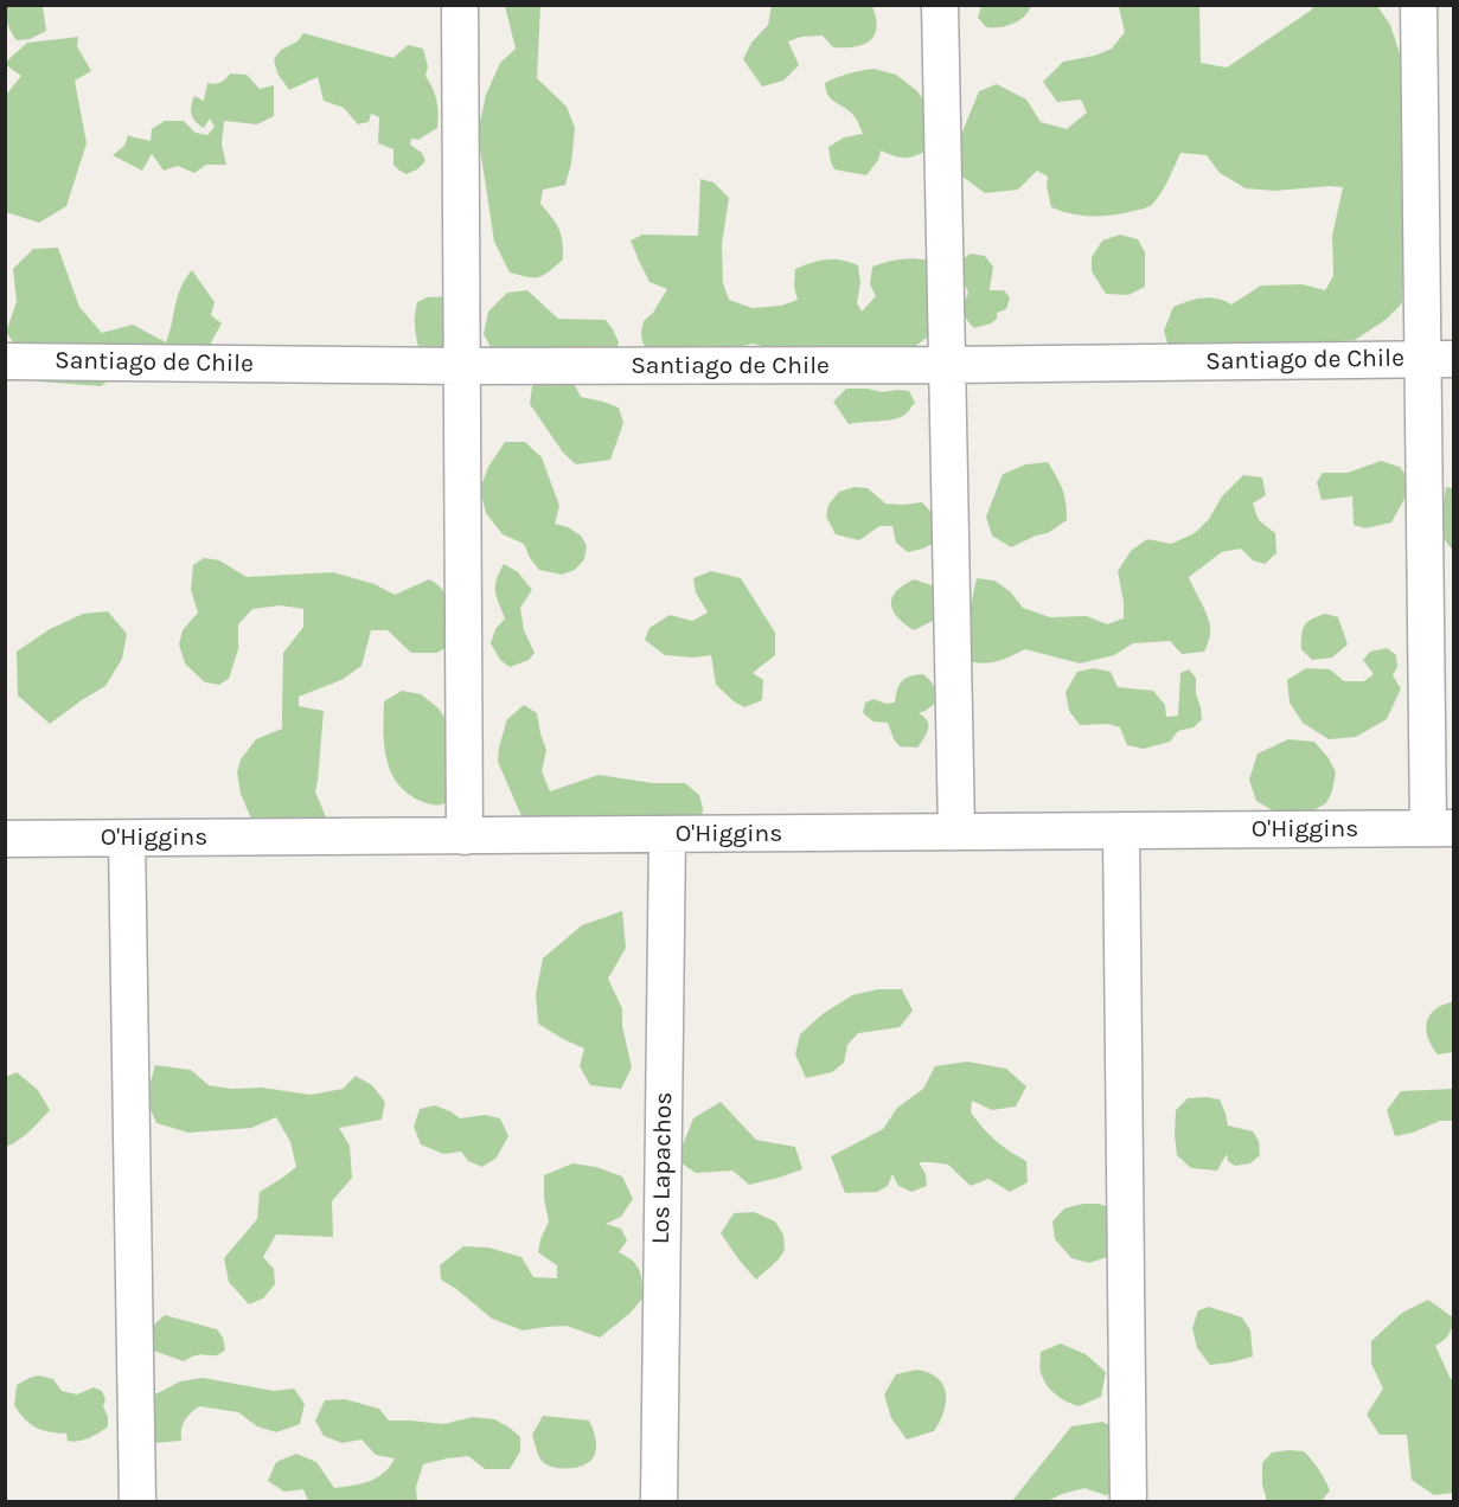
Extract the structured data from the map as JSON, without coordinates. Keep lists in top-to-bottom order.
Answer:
{
  "streets": {
    "street": ["Santiago de Chile", "O'Higgins", "Los Lapachos"]
  },
  "crossings": [
    ["O'Higgins", "Los Lapachos"]
  ]
}
